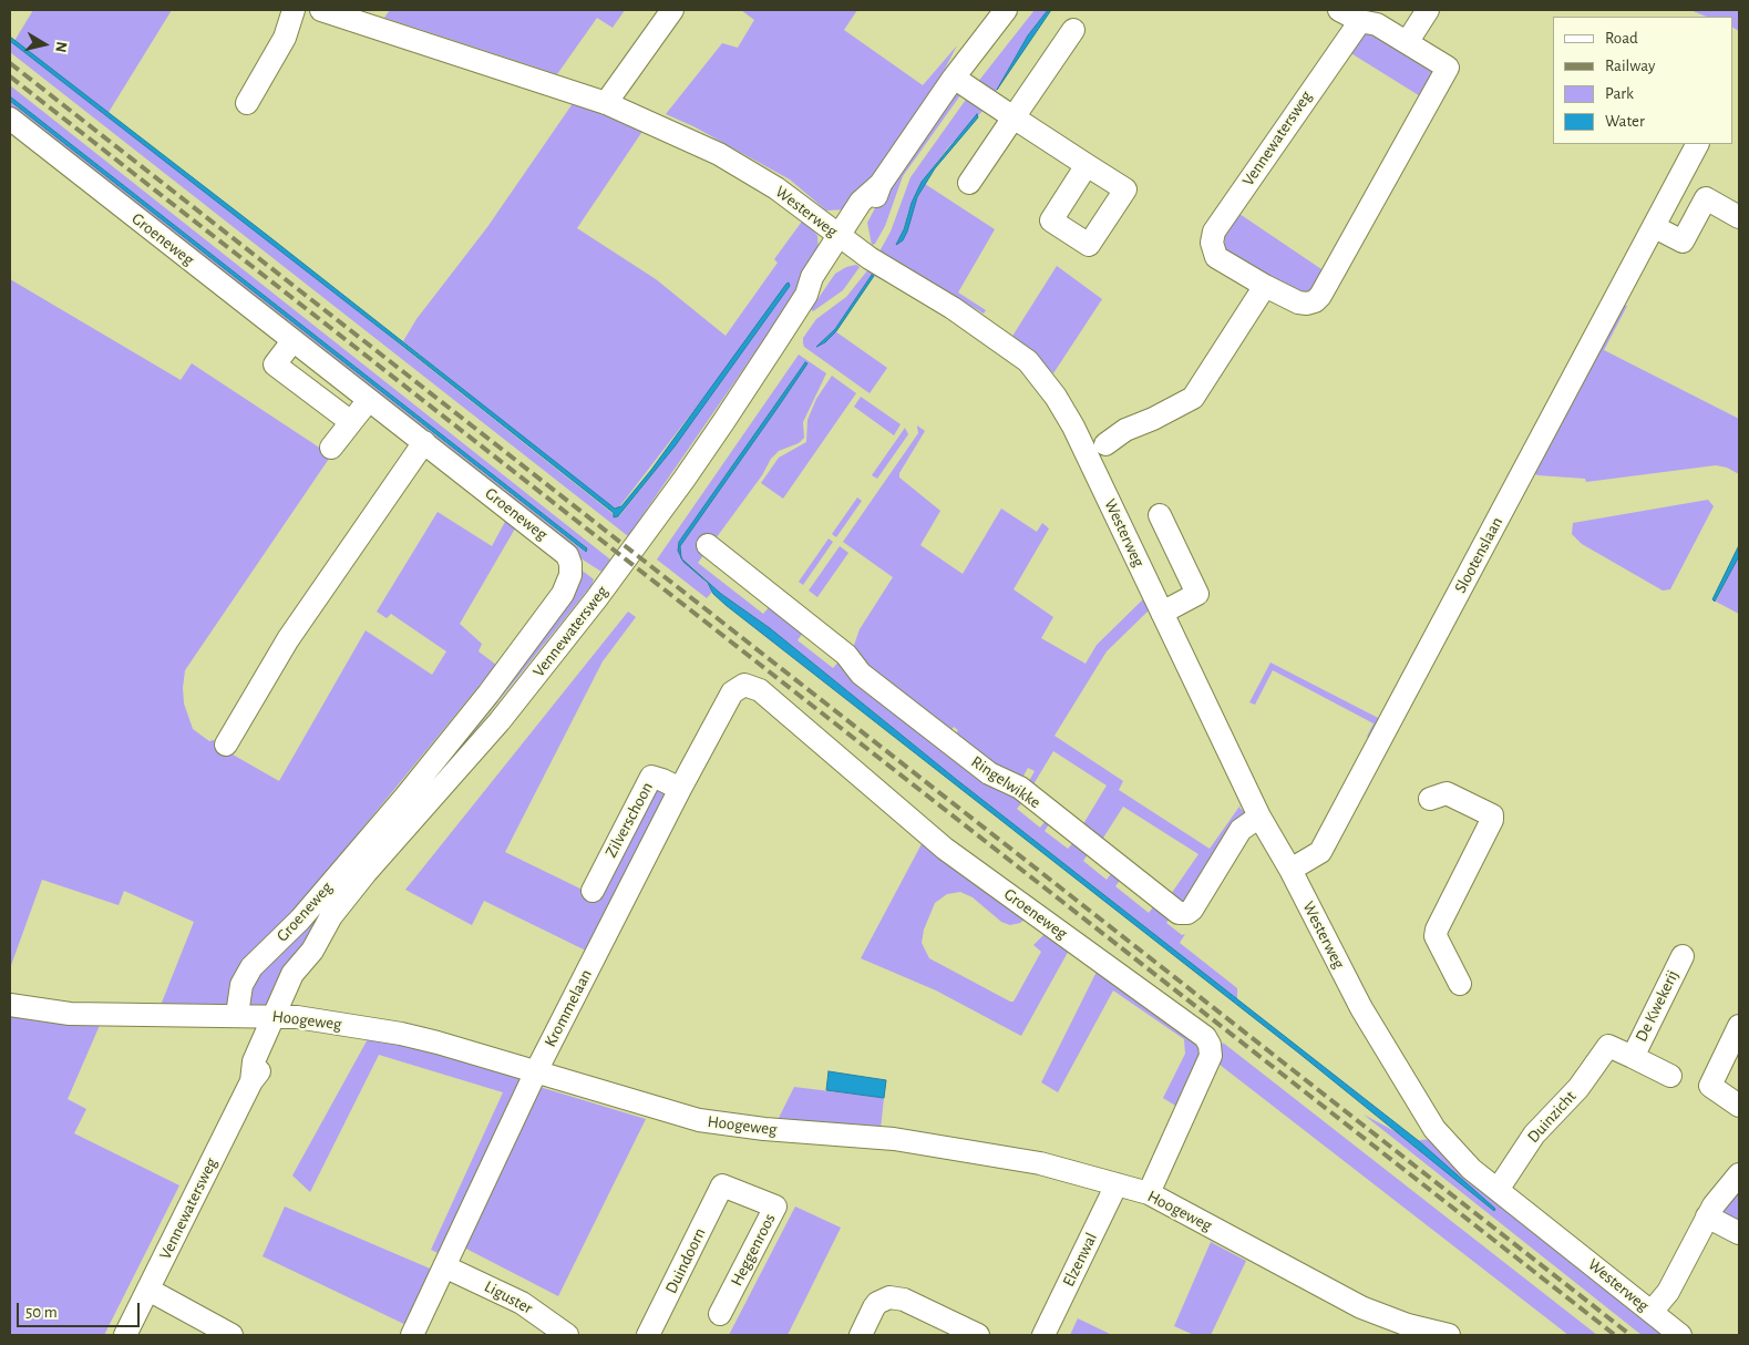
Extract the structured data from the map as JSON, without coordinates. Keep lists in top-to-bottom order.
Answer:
{
  "streets": {
    "street": [
      "Vennewatersweg",
      "Westerweg",
      "Groeneweg",
      "Slootenslaan",
      "Ringelwikke",
      "Zilverschoon",
      "De Kwekerij",
      "Krommelaan",
      "Hoogeweg",
      "Duinzicht",
      "Heggenroos",
      "Elzenwal",
      "Duindoorn",
      "Liguster"
    ]
  },
  "crossings": [
    ["Vennewatersweg", "Westerweg"],
    ["Vennewatersweg", "Hoogeweg"],
    ["Westerweg", "Slootenslaan"],
    ["Westerweg", "Ringelwikke"],
    ["Westerweg", "Duinzicht"],
    ["Groeneweg", "Krommelaan"],
    ["Groeneweg", "Hoogeweg"],
    ["Zilverschoon", "Krommelaan"],
    ["De Kwekerij", "Duinzicht"],
    ["Krommelaan", "Hoogeweg"],
    ["Krommelaan", "Liguster"],
    ["Hoogeweg", "Elzenwal"],
    ["Heggenroos", "Duindoorn"]
  ],
  "legend": [
    "Road",
    "Railway",
    "Park",
    "Water"
  ],
  "scale_bar": "50 m",
  "north": "right"
}
